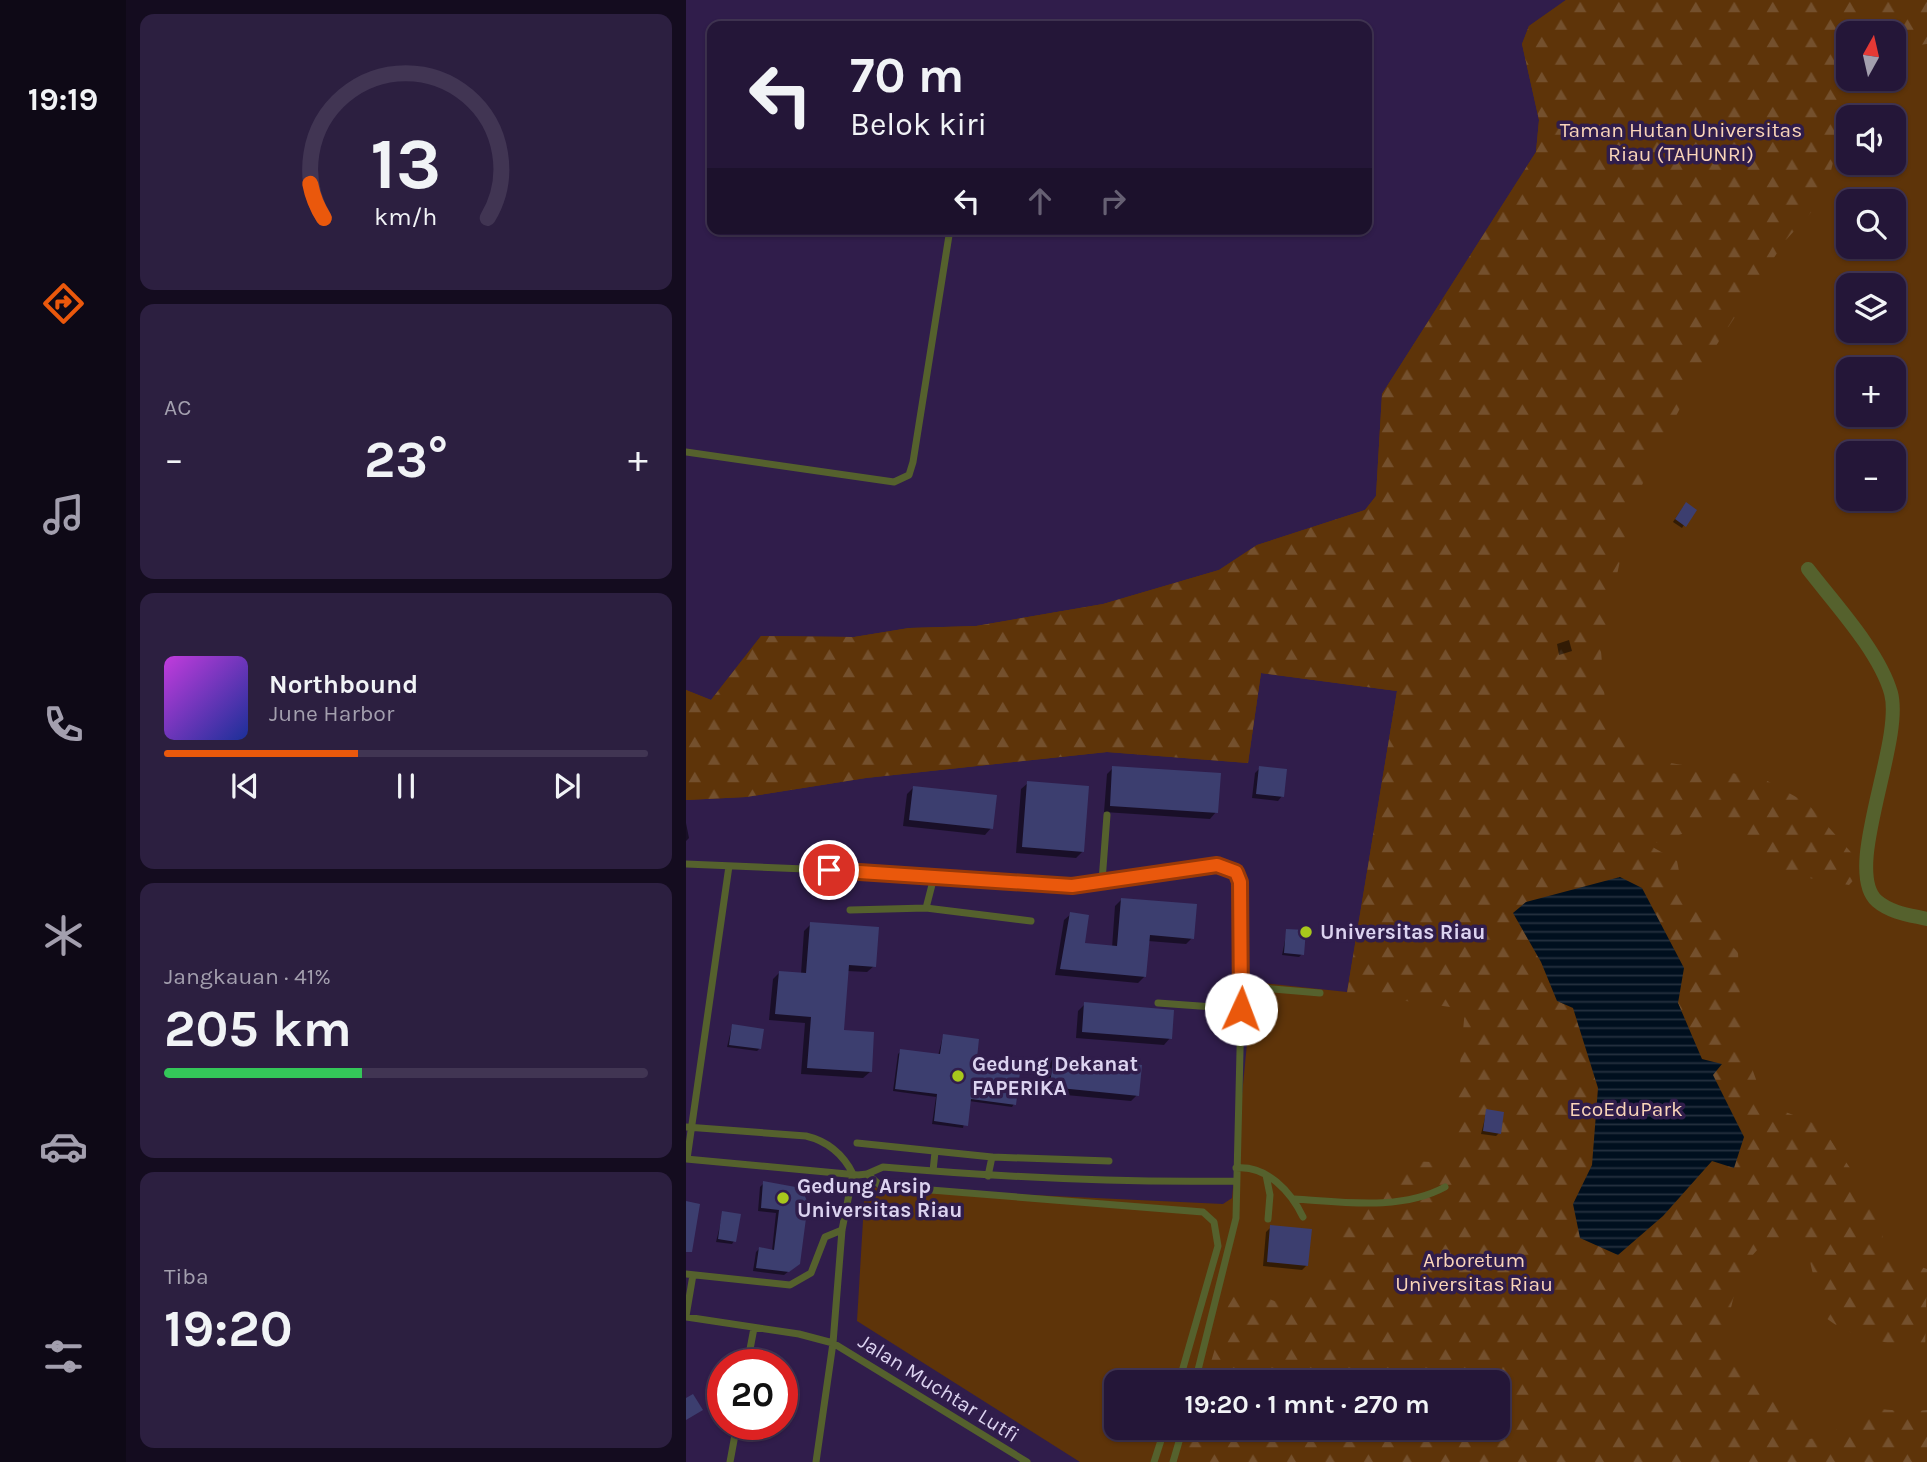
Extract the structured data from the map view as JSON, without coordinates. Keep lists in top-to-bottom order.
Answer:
{
  "streets": {
    "lane": ["Jalan Muchtar Lutfi"]
  },
  "parks": ["Taman Hutan Universitas Riau (TAHUNRI)", "EcoEduPark", "Arboretum Universitas Riau"],
  "places": ["Universitas Riau", "Gedung Dekanat FAPERIKA", "Gedung Arsip Universitas Riau"],
  "north": "top",
  "page": {
    "tabs": "19:19",
    "map_buttons": ["+", "−"],
    "turn": ["70 m", "Belok kiri"],
    "tile": [
      "AC",
      ["Jangkauan · 41%", "205 km"],
      ["Tiba", "19:20"]
    ],
    "heat": ["−", "23°", "+"],
    "song": ["Northbound", "June Harbor"],
    "limit": "20",
    "trip": "19:20 · 1 mnt · 270 m",
    "gauge": ["13", "km/h"]
  }
}
